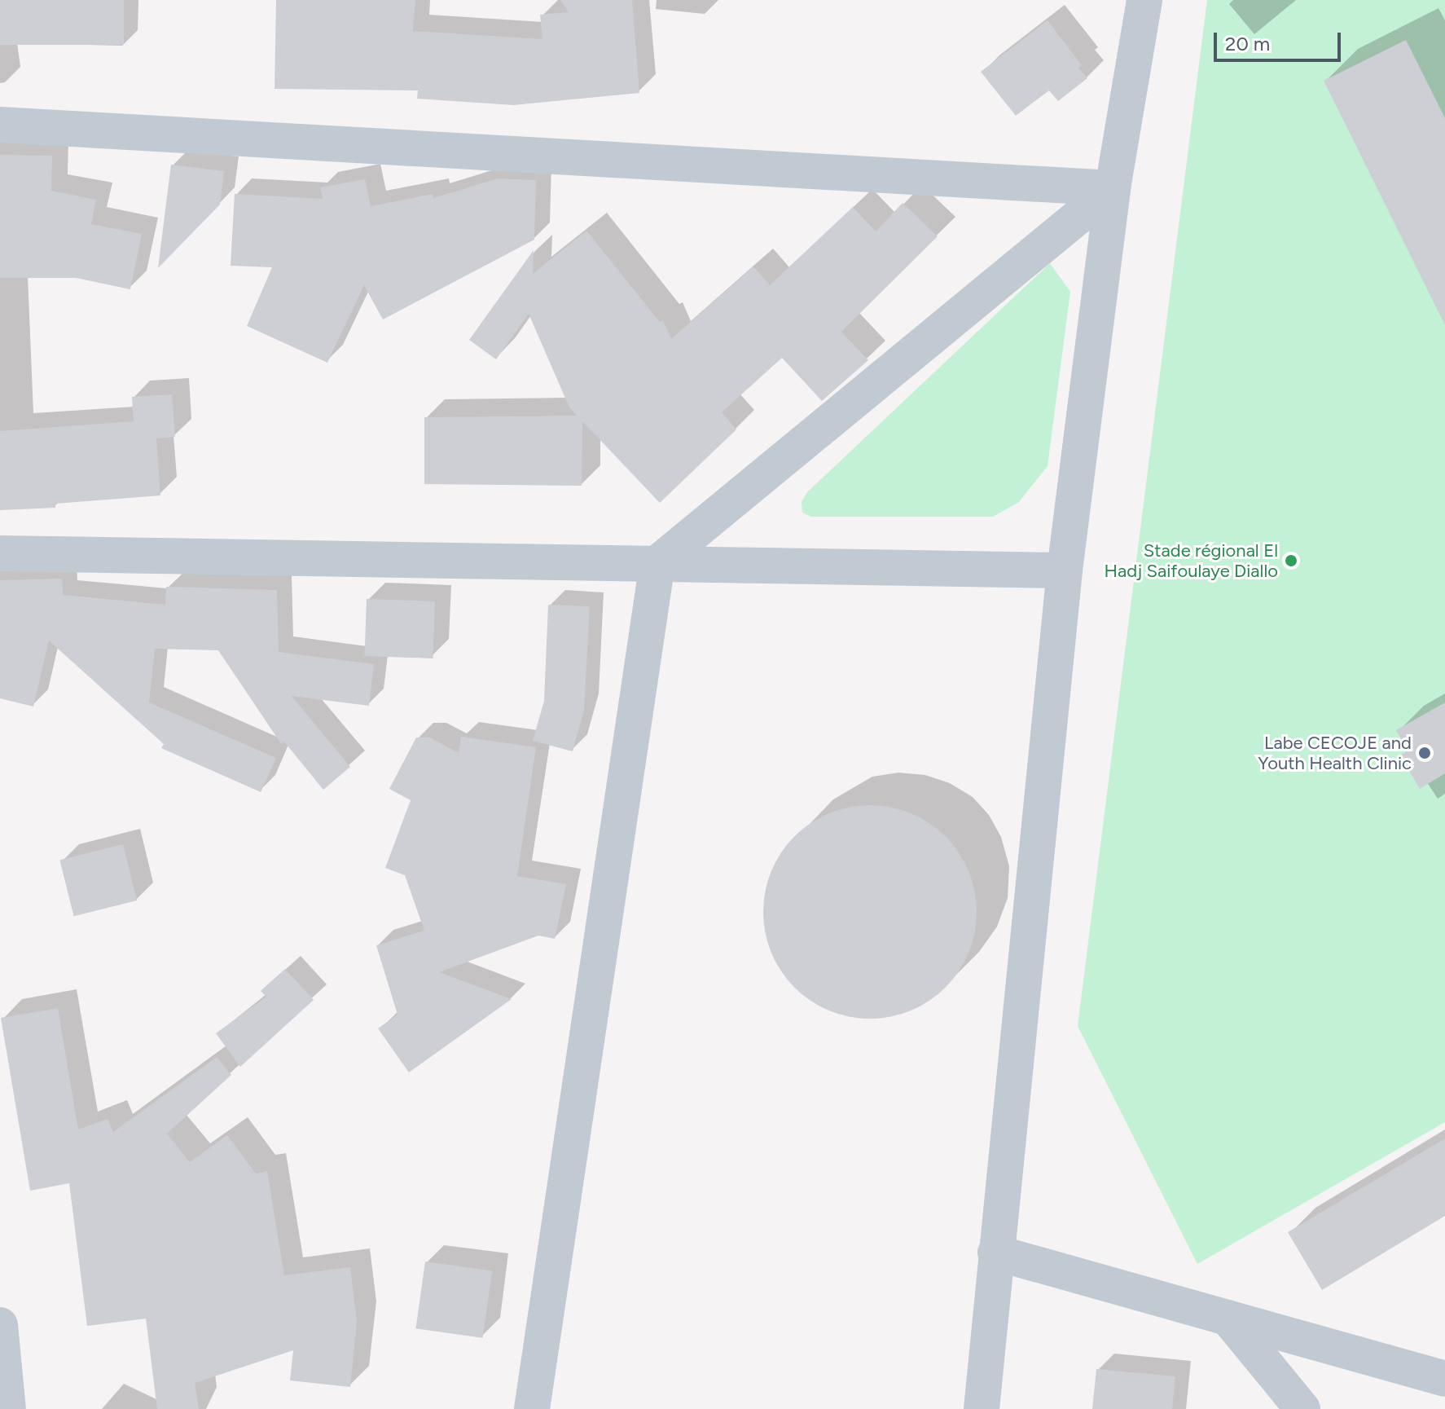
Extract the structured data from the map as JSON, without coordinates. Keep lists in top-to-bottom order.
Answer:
{
  "places": ["Stade régional El Hadj Saifoulaye Diallo", "Labe CECOJE and Youth Health Clinic"],
  "scale_bar": "20 m"
}
